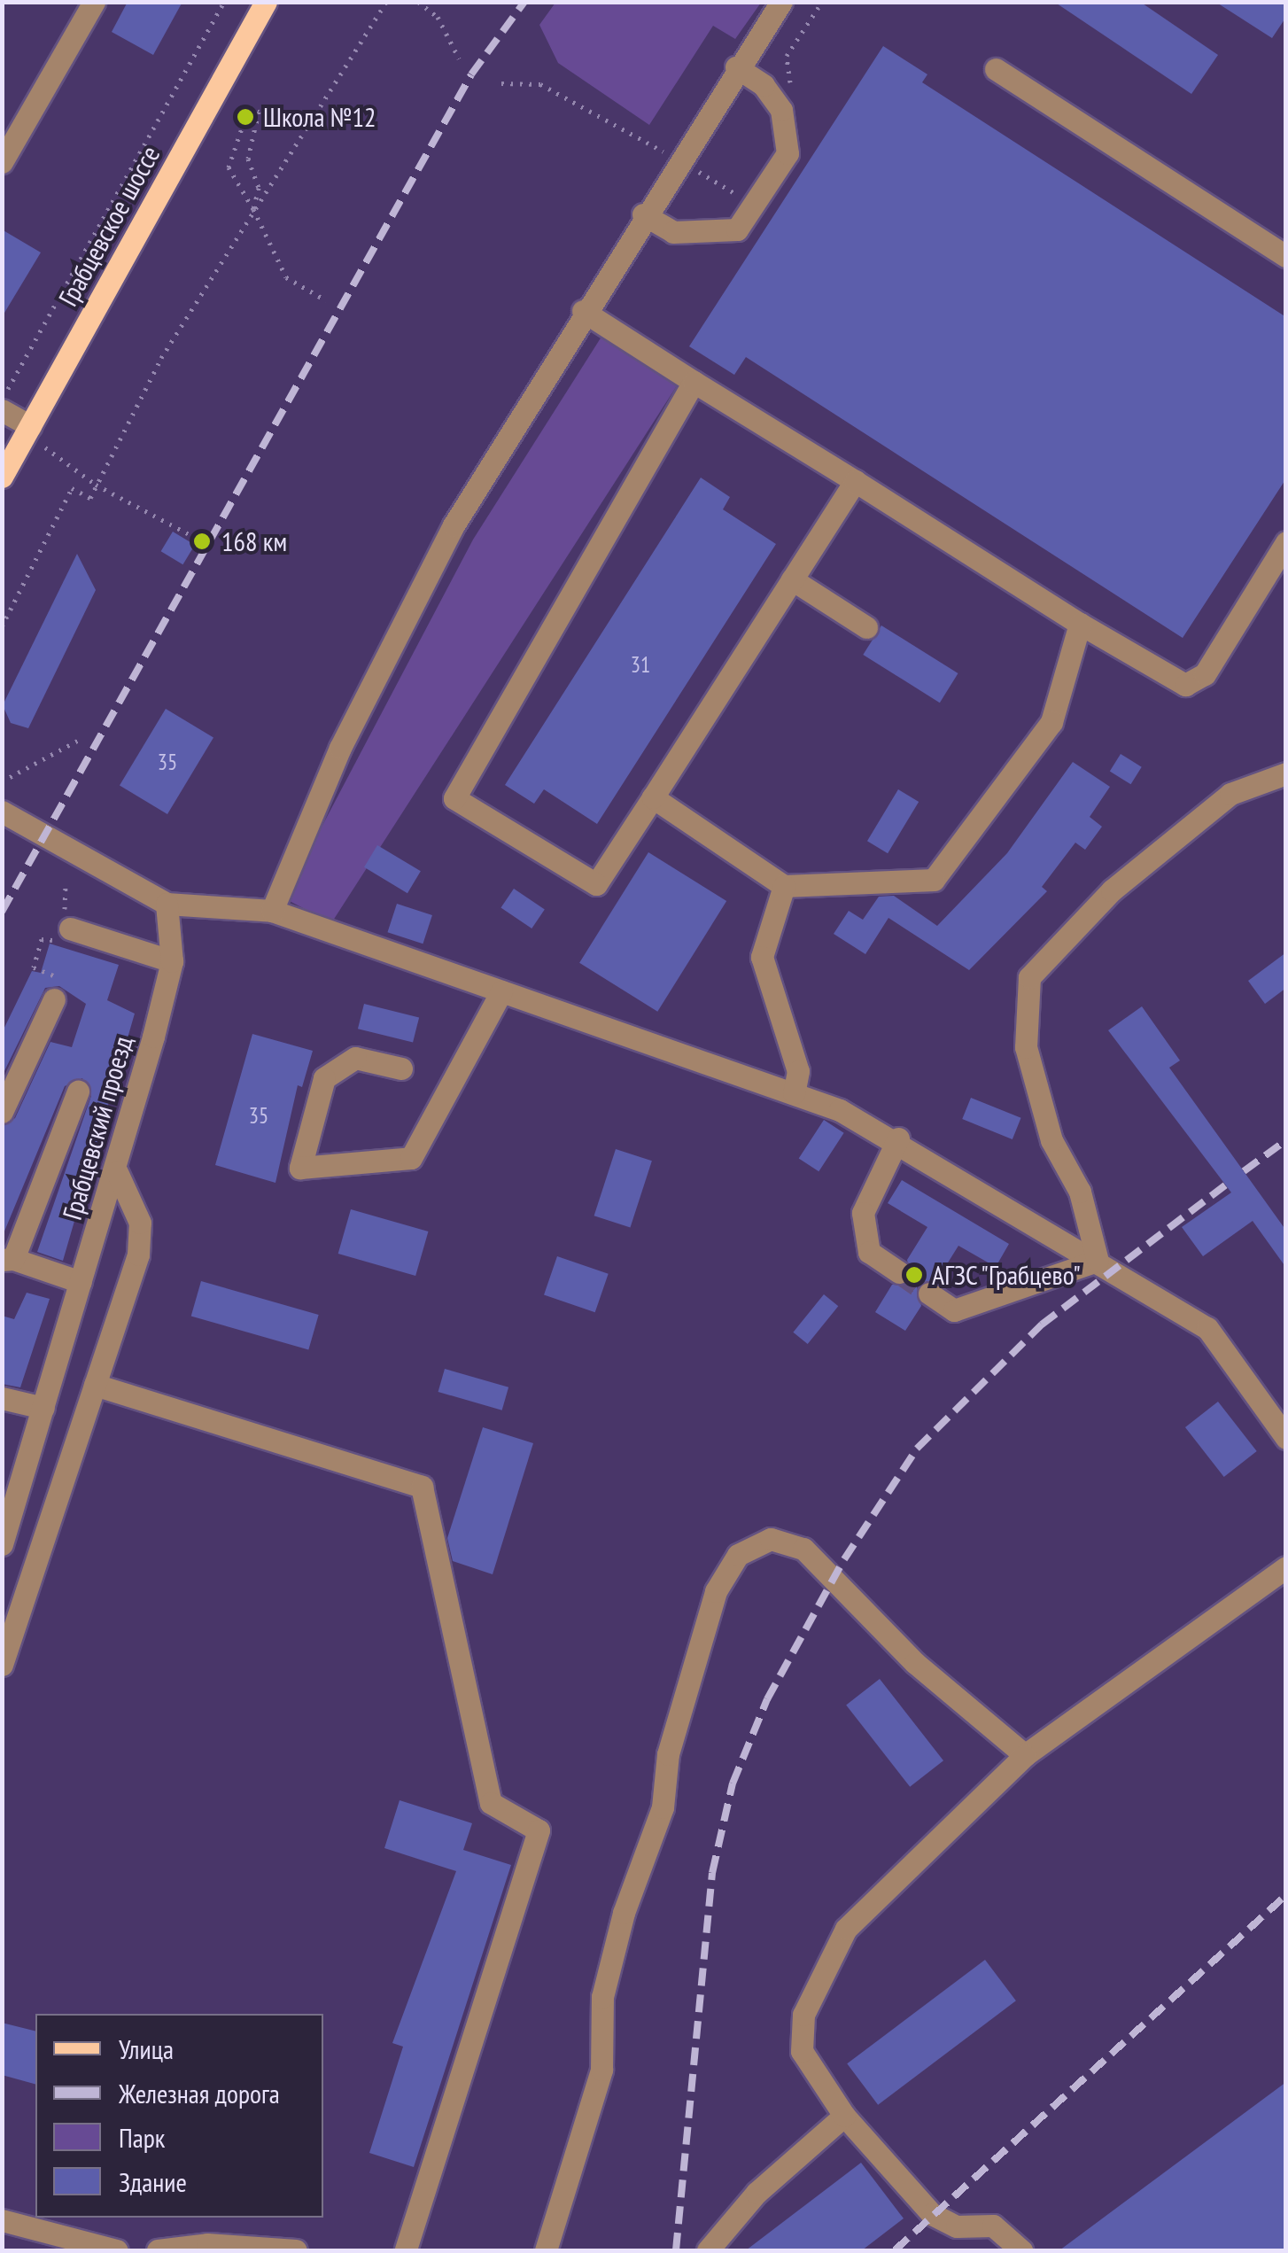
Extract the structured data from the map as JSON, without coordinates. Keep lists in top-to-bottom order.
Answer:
{
  "streets": {
    "main road": ["Грабцевское шоссе"],
    "street": ["Грабцевский проезд"]
  },
  "places": ["Школа №12", "168 км", "АГЗС \"Грабцево\""],
  "house_numbers": ["31", "35", "35"],
  "legend": [
    "Улица",
    "Железная дорога",
    "Парк",
    "Здание"
  ]
}
